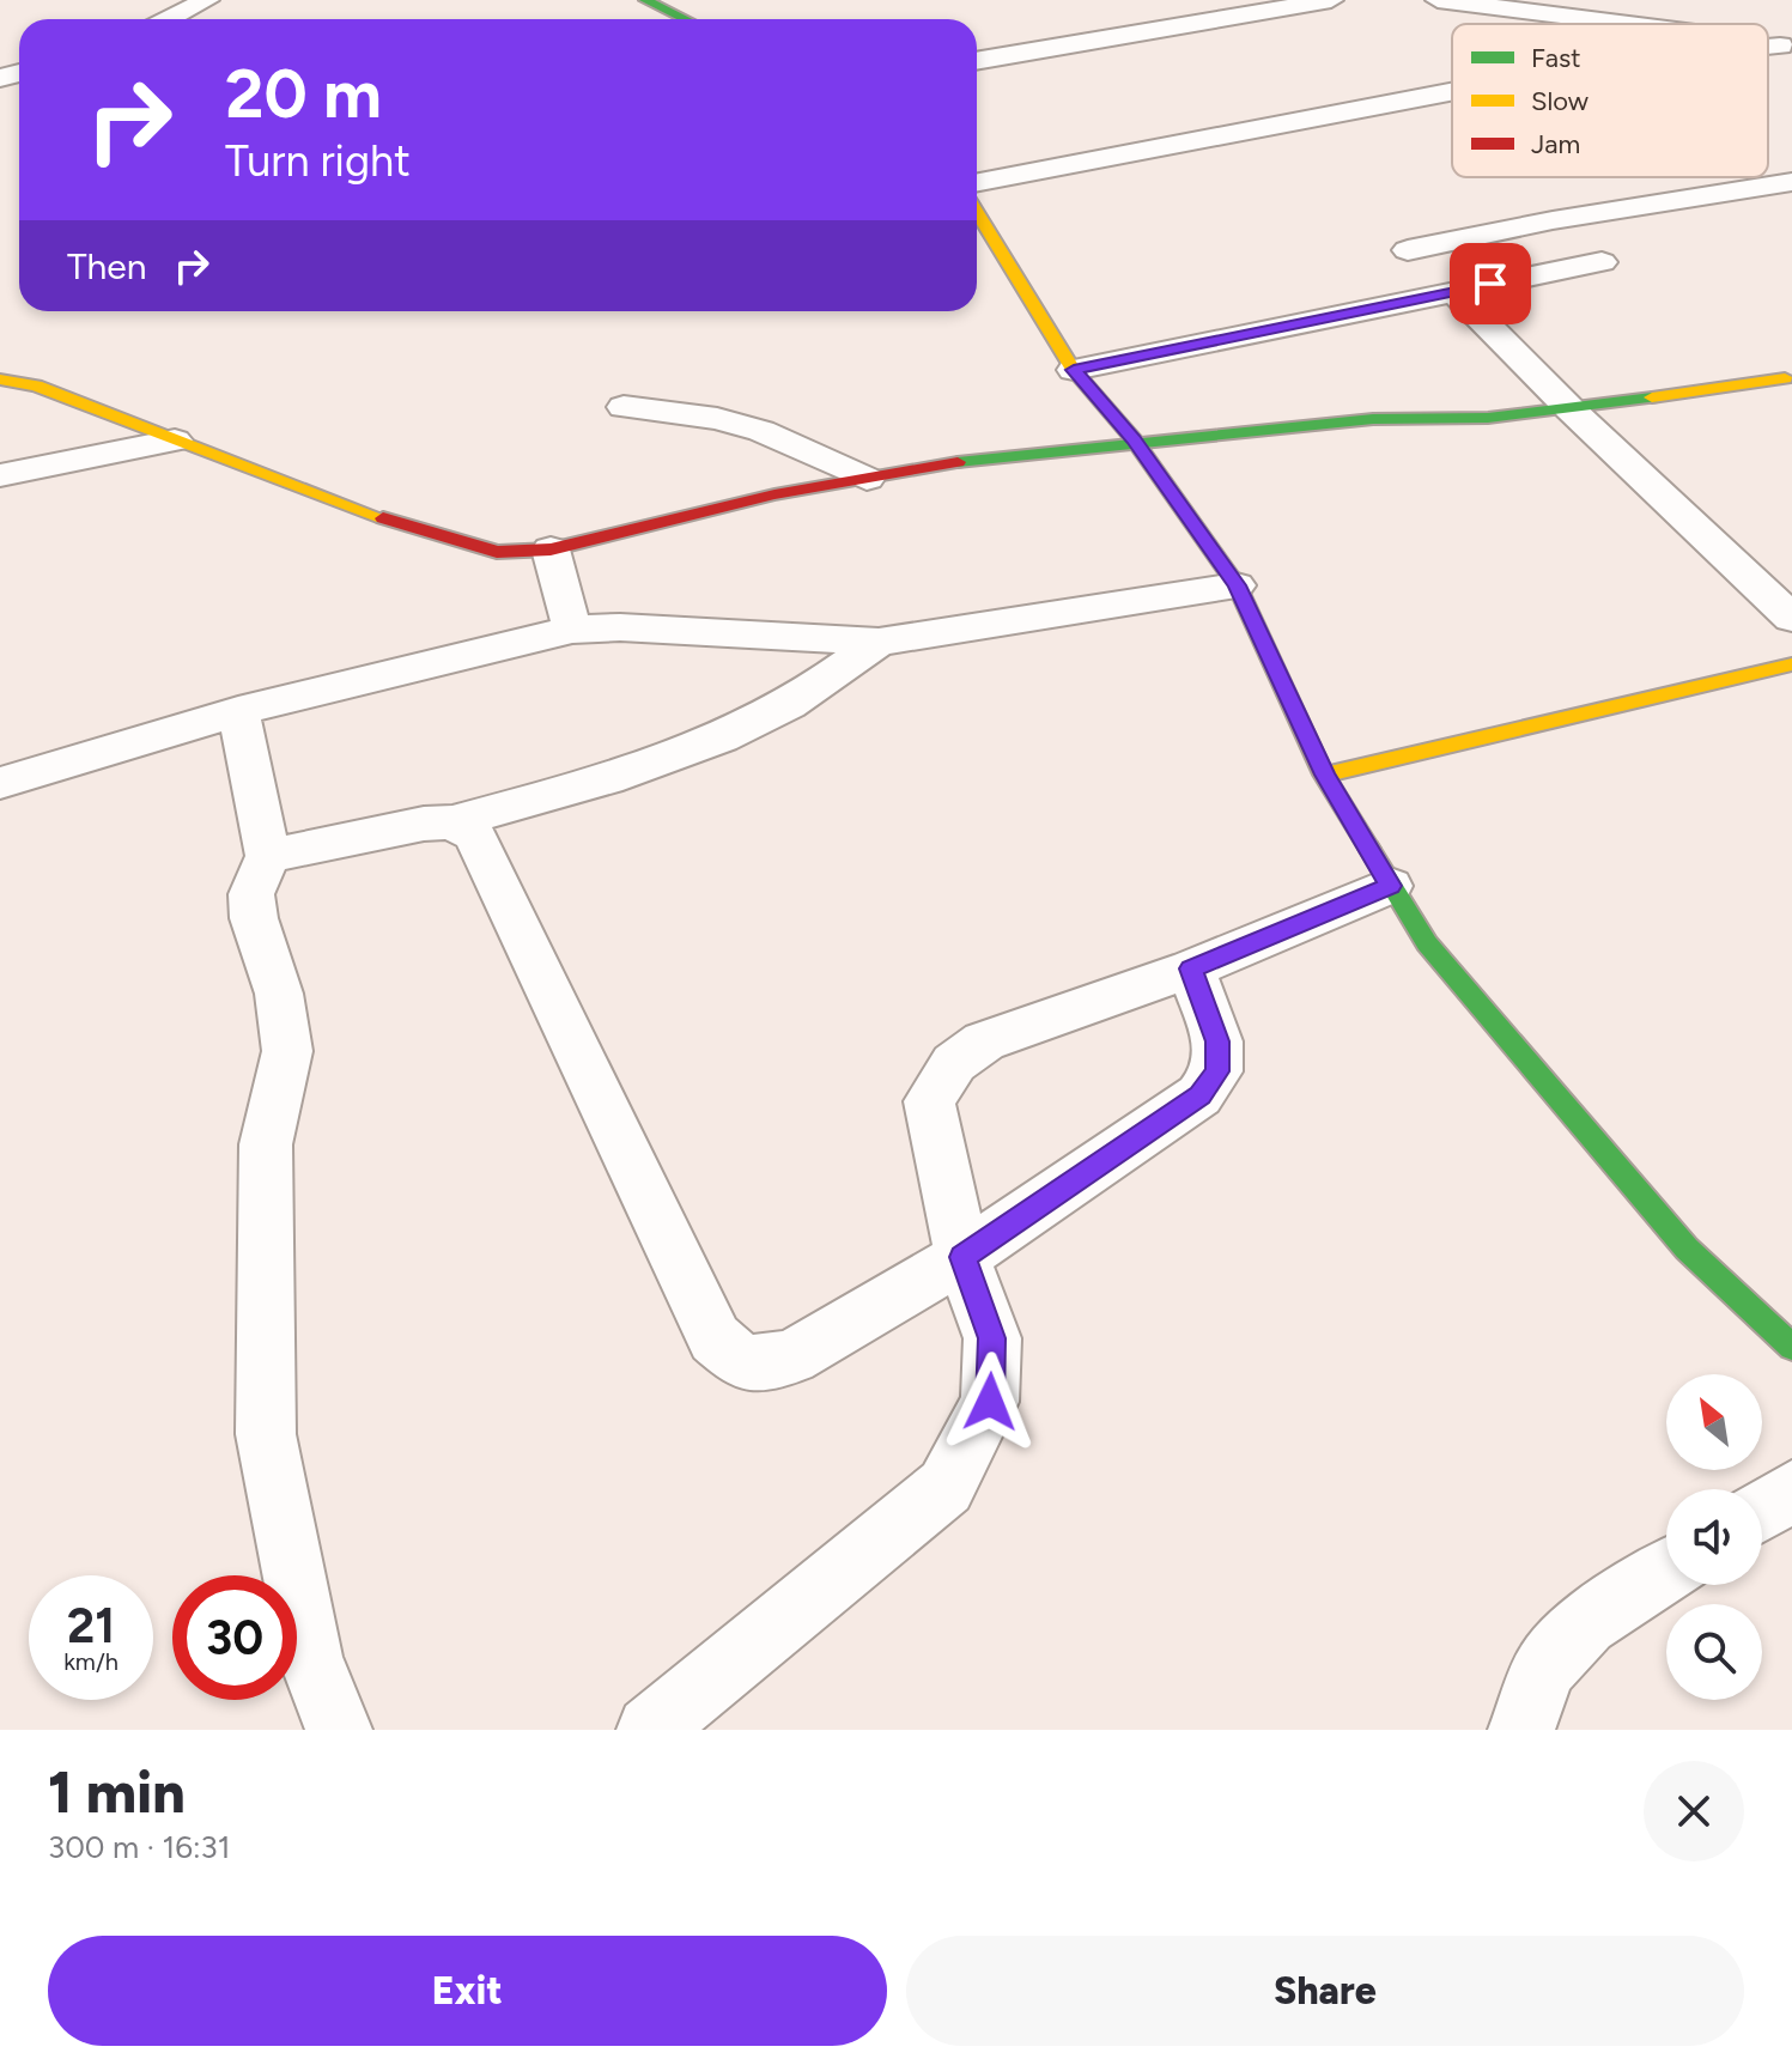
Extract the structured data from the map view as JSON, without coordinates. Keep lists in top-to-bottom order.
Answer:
{
  "legend": ["Fast", "Slow", "Jam"],
  "north": "top left",
  "page": {
    "turn": ["20 m", "Turn right"],
    "then": "Then",
    "speed": "21 km/h",
    "limit": "30",
    "heading": ["1 min", "300 m · 16:31"],
    "buttons": ["Exit", "Share"]
  }
}
